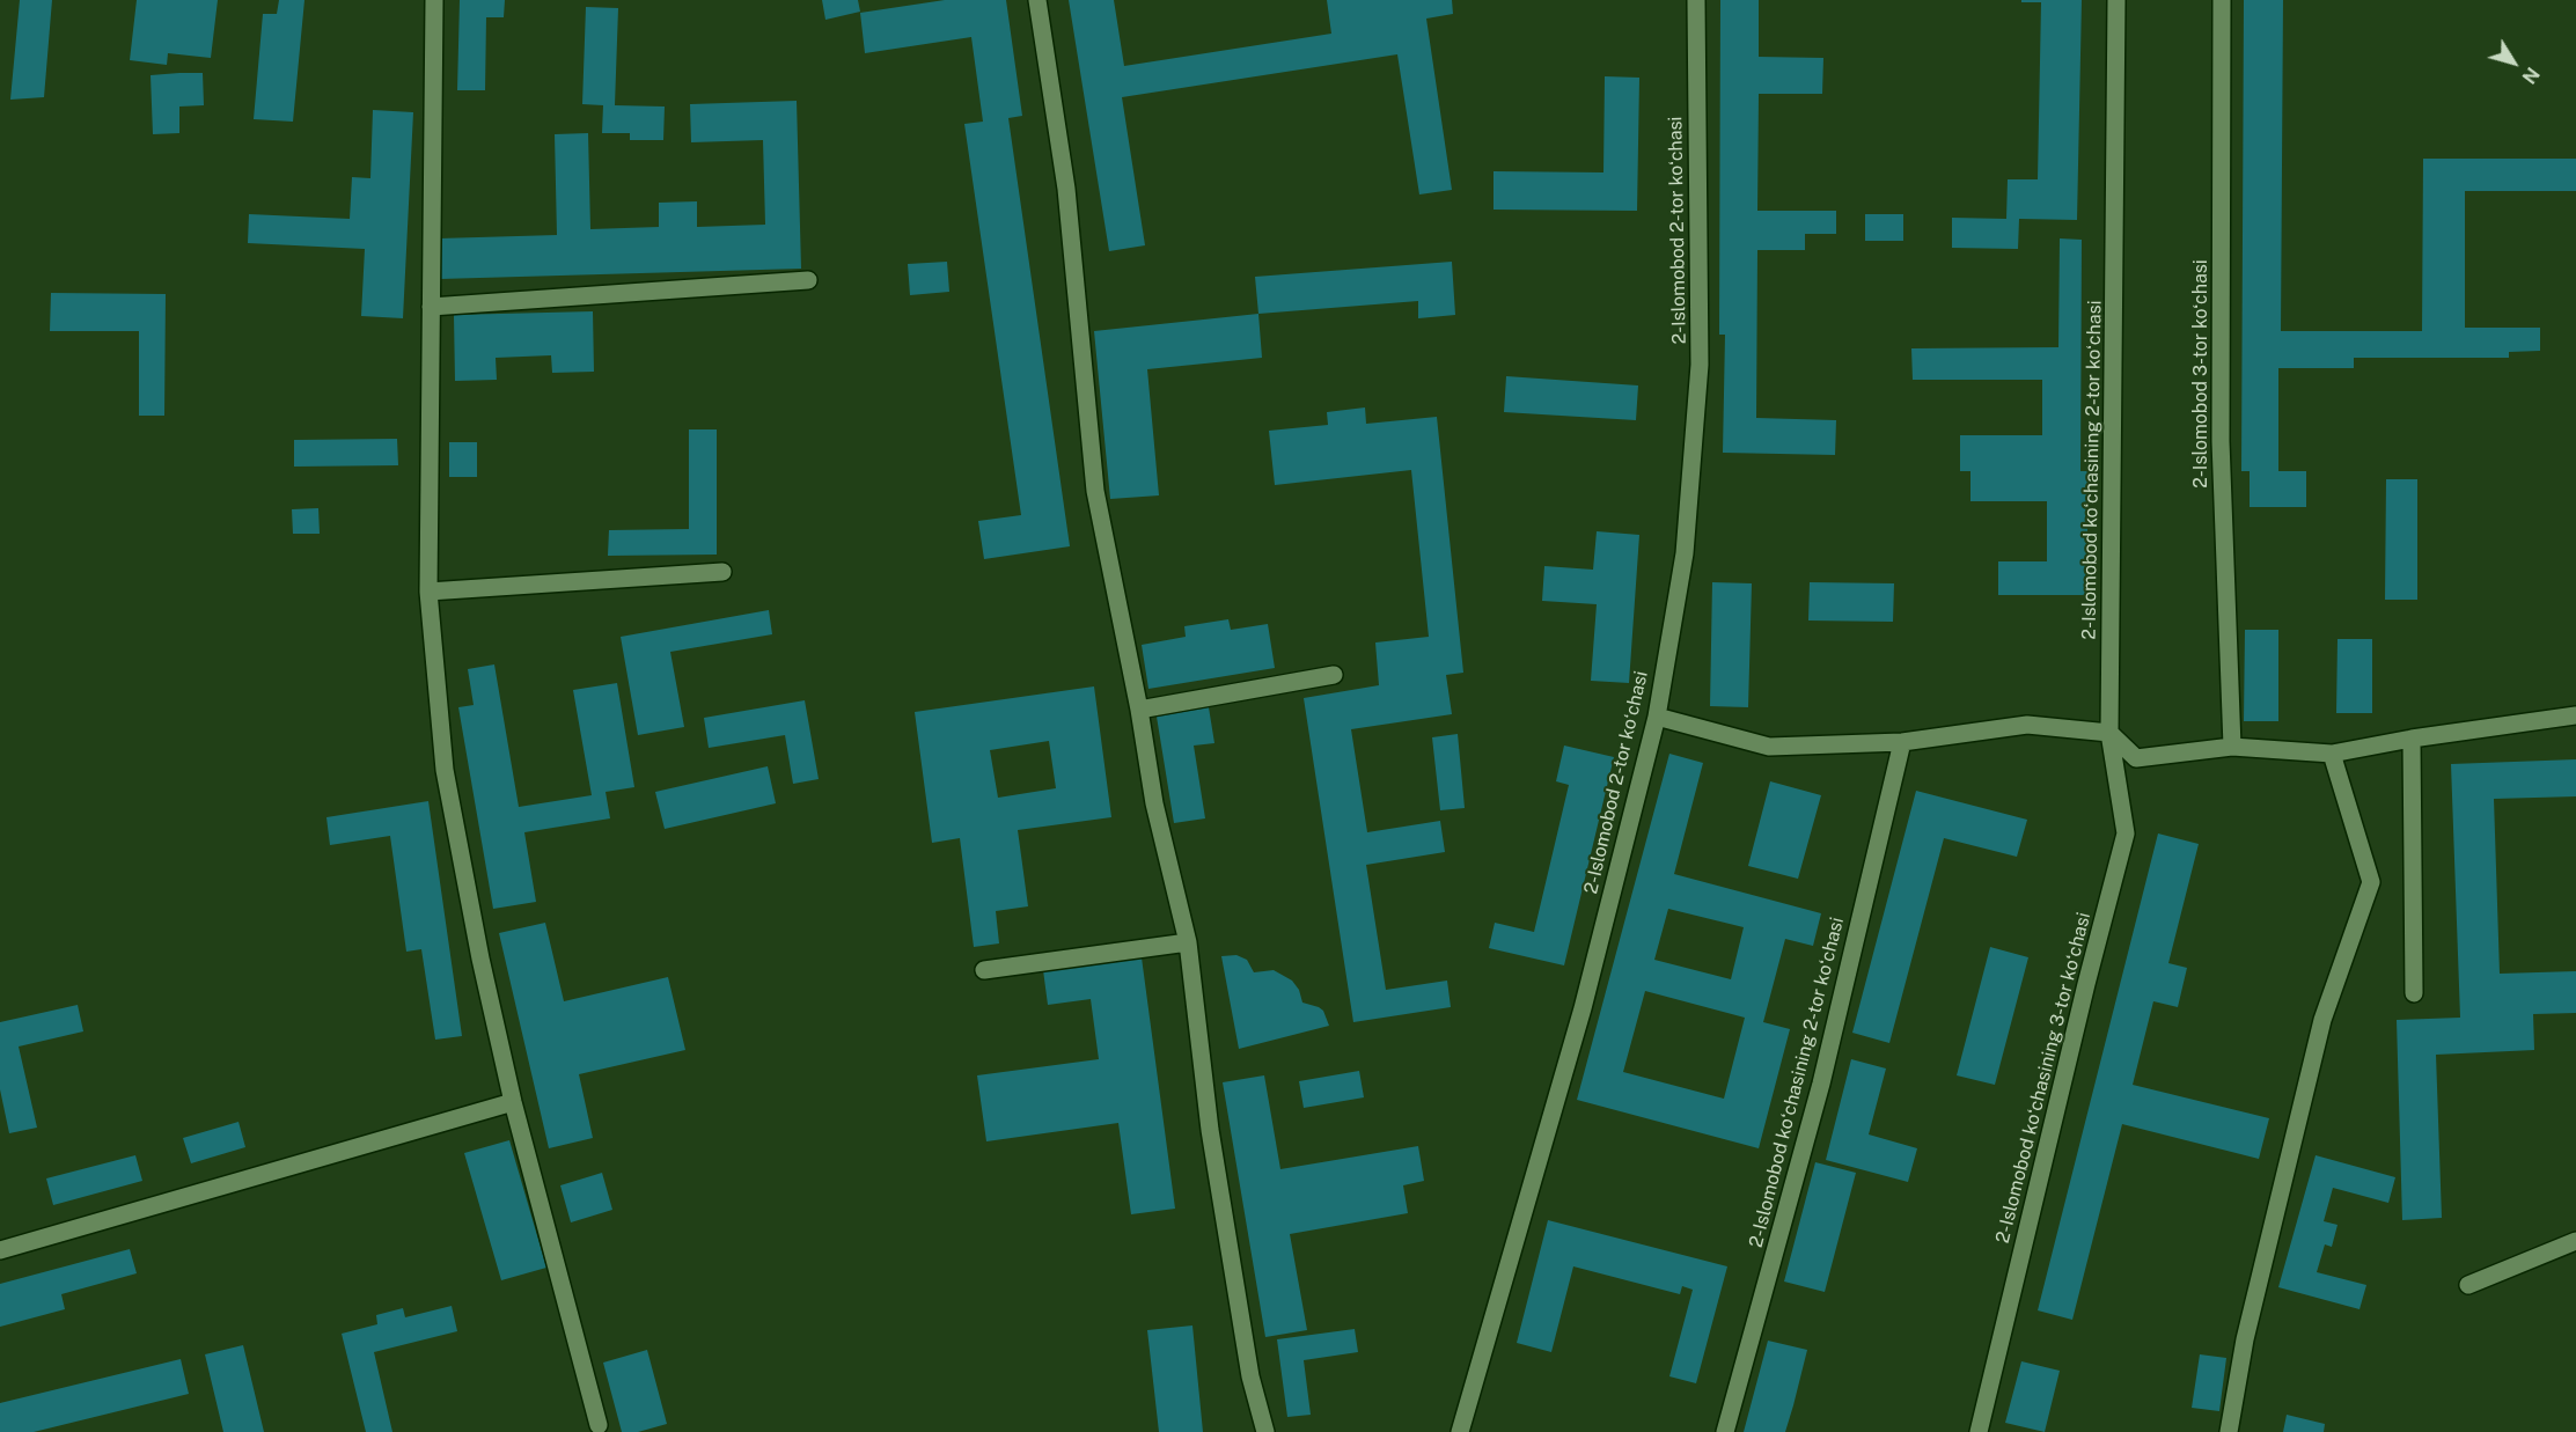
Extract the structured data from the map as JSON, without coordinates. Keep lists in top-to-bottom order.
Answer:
{
  "streets": {
    "street": [
      "2-Islomobod 2-tor koʻchasi",
      "2-Islomobod 3-tor koʻchasi",
      "2-Islomobod koʻchasining 2-tor koʻchasi",
      "2-Islomobod koʻchasining 3-tor koʻchasi"
    ]
  },
  "crossings": [
    ["2-Islomobod koʻchasining 2-tor koʻchasi", "2-Islomobod koʻchasining 3-tor koʻchasi"]
  ],
  "north": "bottom right"
}
